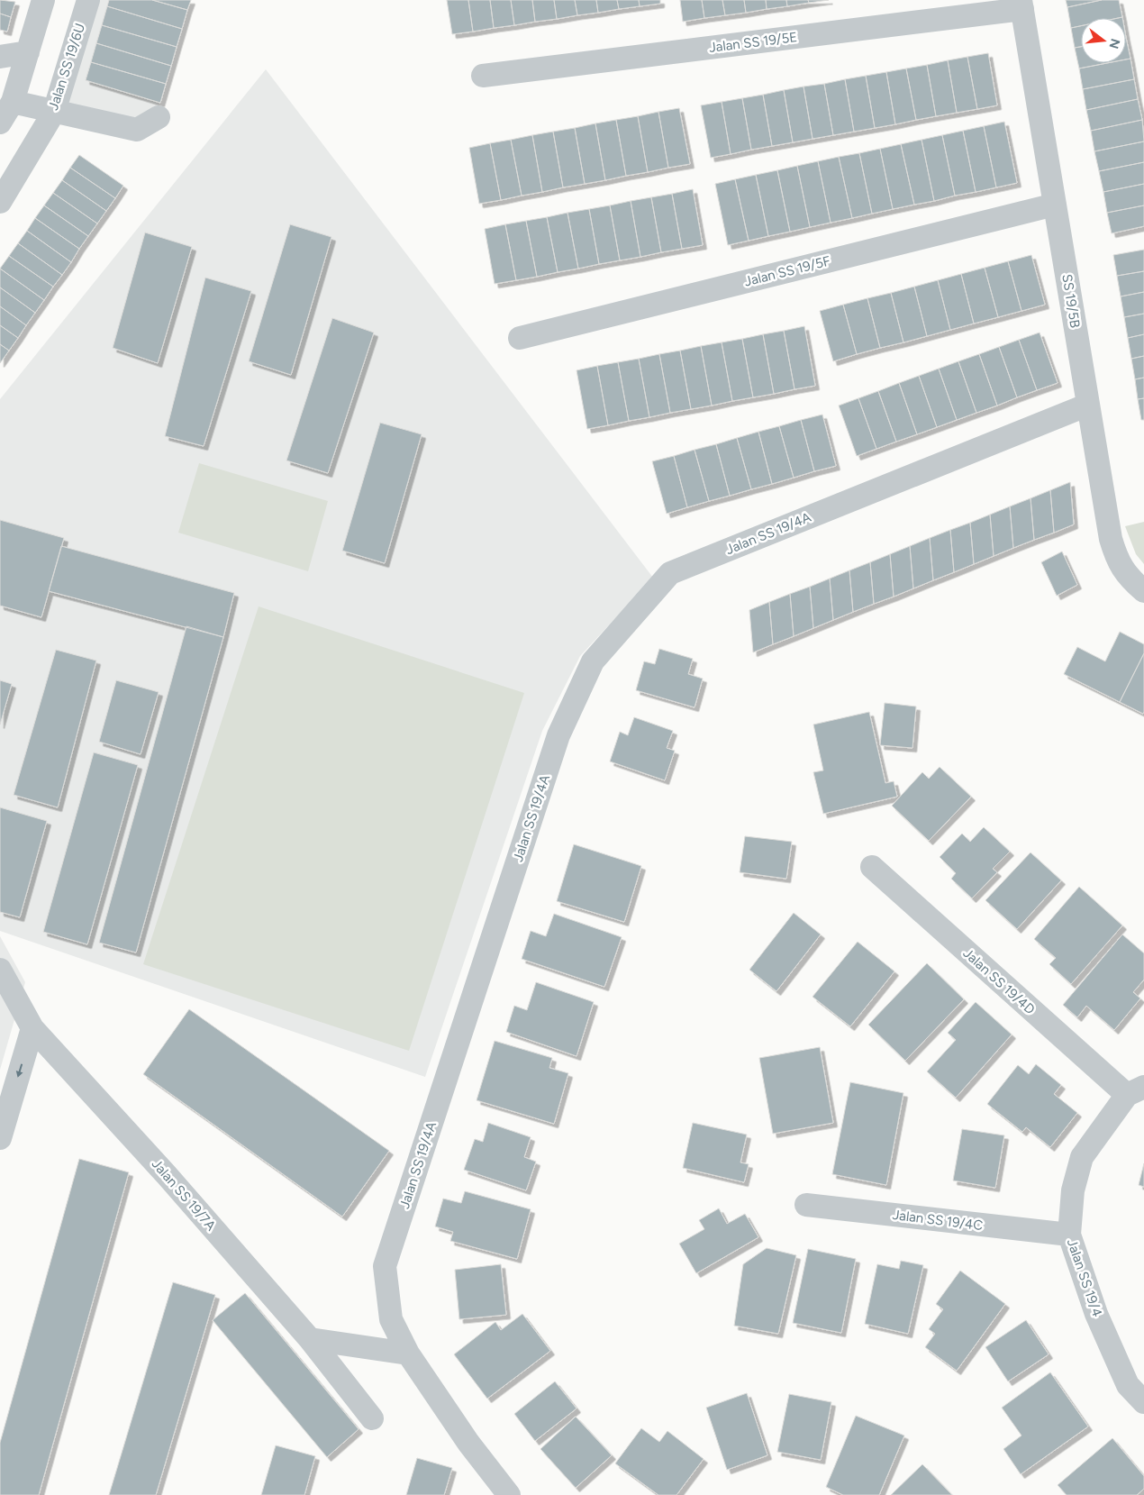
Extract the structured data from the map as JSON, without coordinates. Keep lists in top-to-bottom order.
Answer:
{
  "streets": {
    "street": [
      "Jalan SS 19/5E",
      "Jalan SS 19/6U",
      "Jalan SS 19/5F",
      "SS 19/5B",
      "Jalan SS 19/4A",
      "Jalan SS 19/4D",
      "Jalan SS 19/7A",
      "Jalan SS 19/4C",
      "Jalan SS 19/4"
    ]
  },
  "crossings": [
    ["Jalan SS 19/5E", "SS 19/5B"],
    ["Jalan SS 19/5F", "SS 19/5B"],
    ["SS 19/5B", "Jalan SS 19/4A"],
    ["Jalan SS 19/4D", "Jalan SS 19/4"],
    ["Jalan SS 19/4C", "Jalan SS 19/4"]
  ],
  "north": "right"
}
